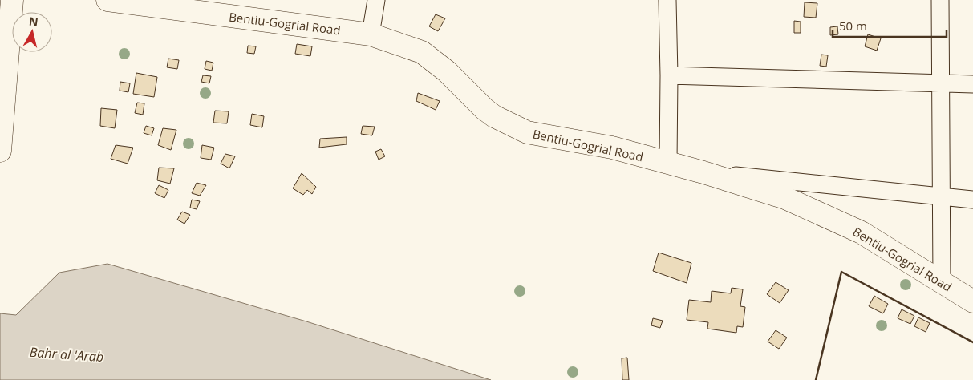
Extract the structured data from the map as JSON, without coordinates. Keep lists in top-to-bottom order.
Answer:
{
  "streets": {
    "main road": ["Bentiu-Gogrial Road"]
  },
  "water": ["Bahr al 'Arab"],
  "scale_bar": "50 m",
  "north": "top"
}
